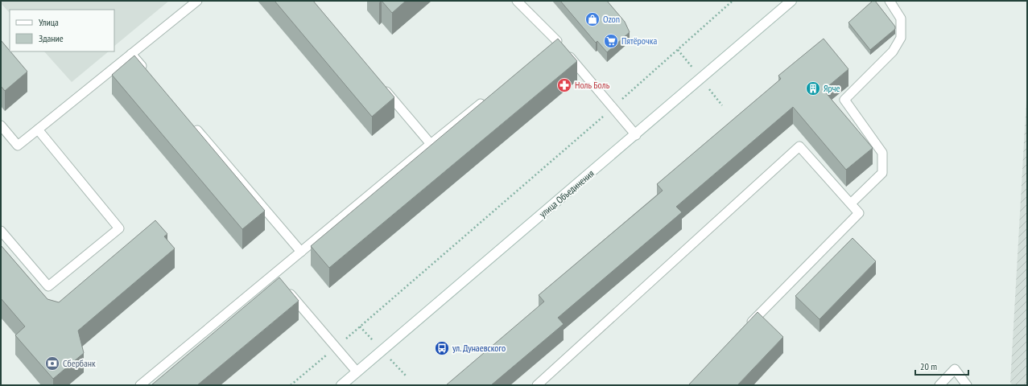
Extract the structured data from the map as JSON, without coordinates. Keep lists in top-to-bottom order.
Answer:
{
  "streets": {
    "street": ["улица Объединения"]
  },
  "places": {
    "shop": ["Ozon"],
    "supermarket": ["Пятёрочка"],
    "pharmacy": ["Ноль Боль"],
    "building": ["Ярче"],
    "bus stop": ["ул. Дунаевского"],
    "bank": ["Сбербанк"]
  },
  "legend": ["Улица", "Здание"],
  "scale_bar": "20 m"
}
